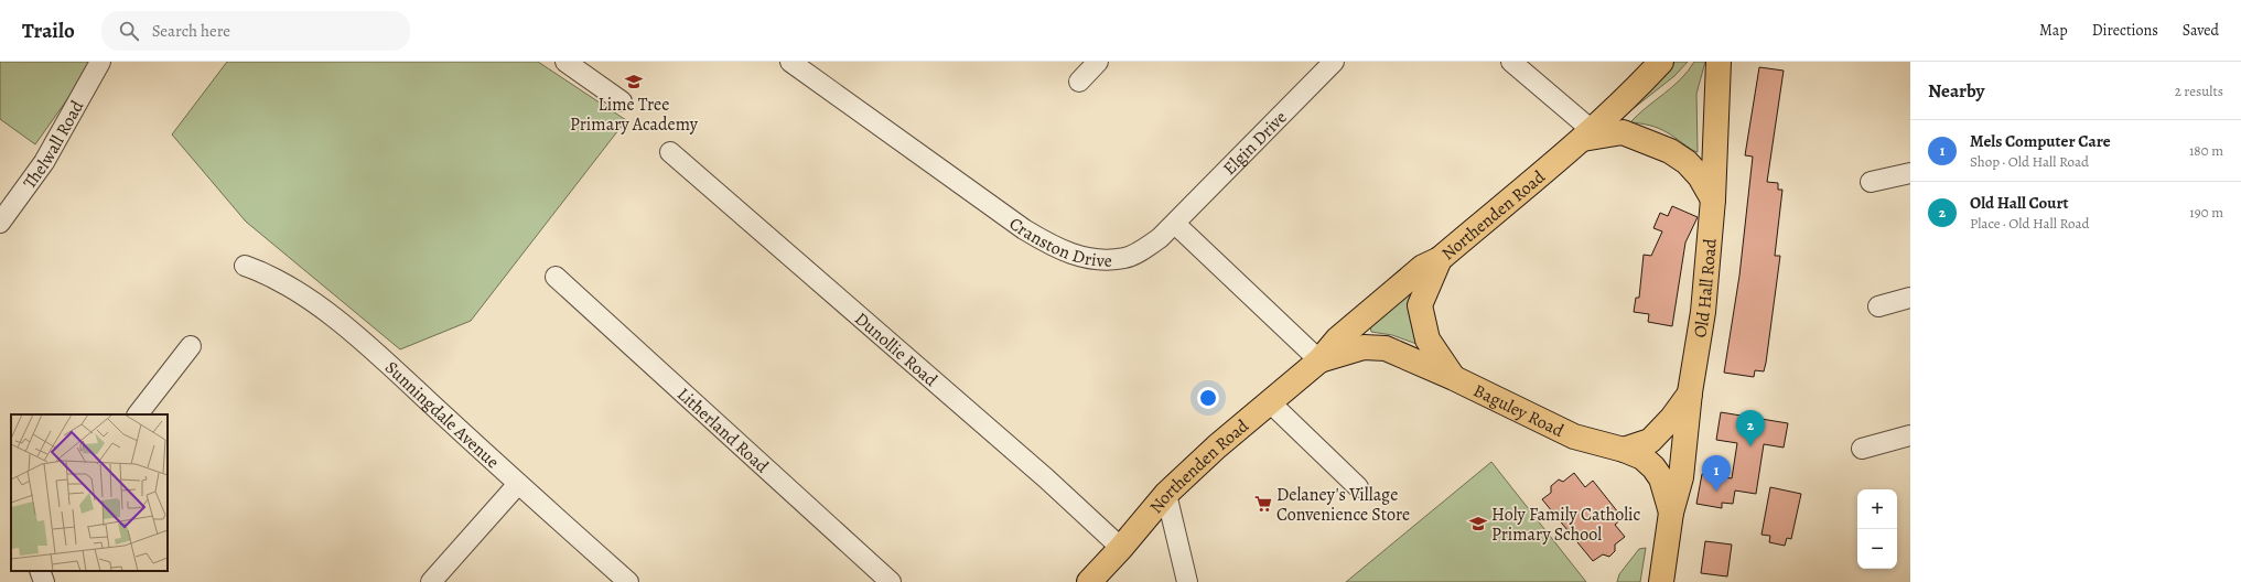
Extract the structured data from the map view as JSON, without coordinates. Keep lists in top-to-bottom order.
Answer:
{
  "streets": {
    "main road": ["Northenden Road", "Old Hall Road", "Baguley Road"],
    "street": [
      "Thelwall Road",
      "Elgin Drive",
      "Cranston Drive",
      "Dunollie Road",
      "Sunningdale Avenue",
      "Litherland Road"
    ]
  },
  "crossings": [
    ["Elgin Drive", "Cranston Drive"],
    ["Northenden Road", "Dunollie Road"],
    ["Northenden Road", "Baguley Road"],
    ["Old Hall Road", "Baguley Road"]
  ],
  "places": {
    "school or university": ["Lime Tree Primary Academy", "Holy Family Catholic Primary School"],
    "supermarket": ["Delaney's Village Convenience Store"]
  },
  "page": {
    "header": "Trailo",
    "search": "Search here",
    "nav": ["Map", "Directions", "Saved"],
    "heading": ["Nearby", "2 results"],
    "list": [
      {
        "mark": "1",
        "name": "Mels Computer Care",
        "note": "Shop · Old Hall Road",
        "value": "180 m"
      },
      {
        "mark": "2",
        "name": "Old Hall Court",
        "note": "Place · Old Hall Road",
        "value": "190 m"
      }
    ],
    "pins": ["2", "1"],
    "map_buttons": ["+", "−"]
  }
}
